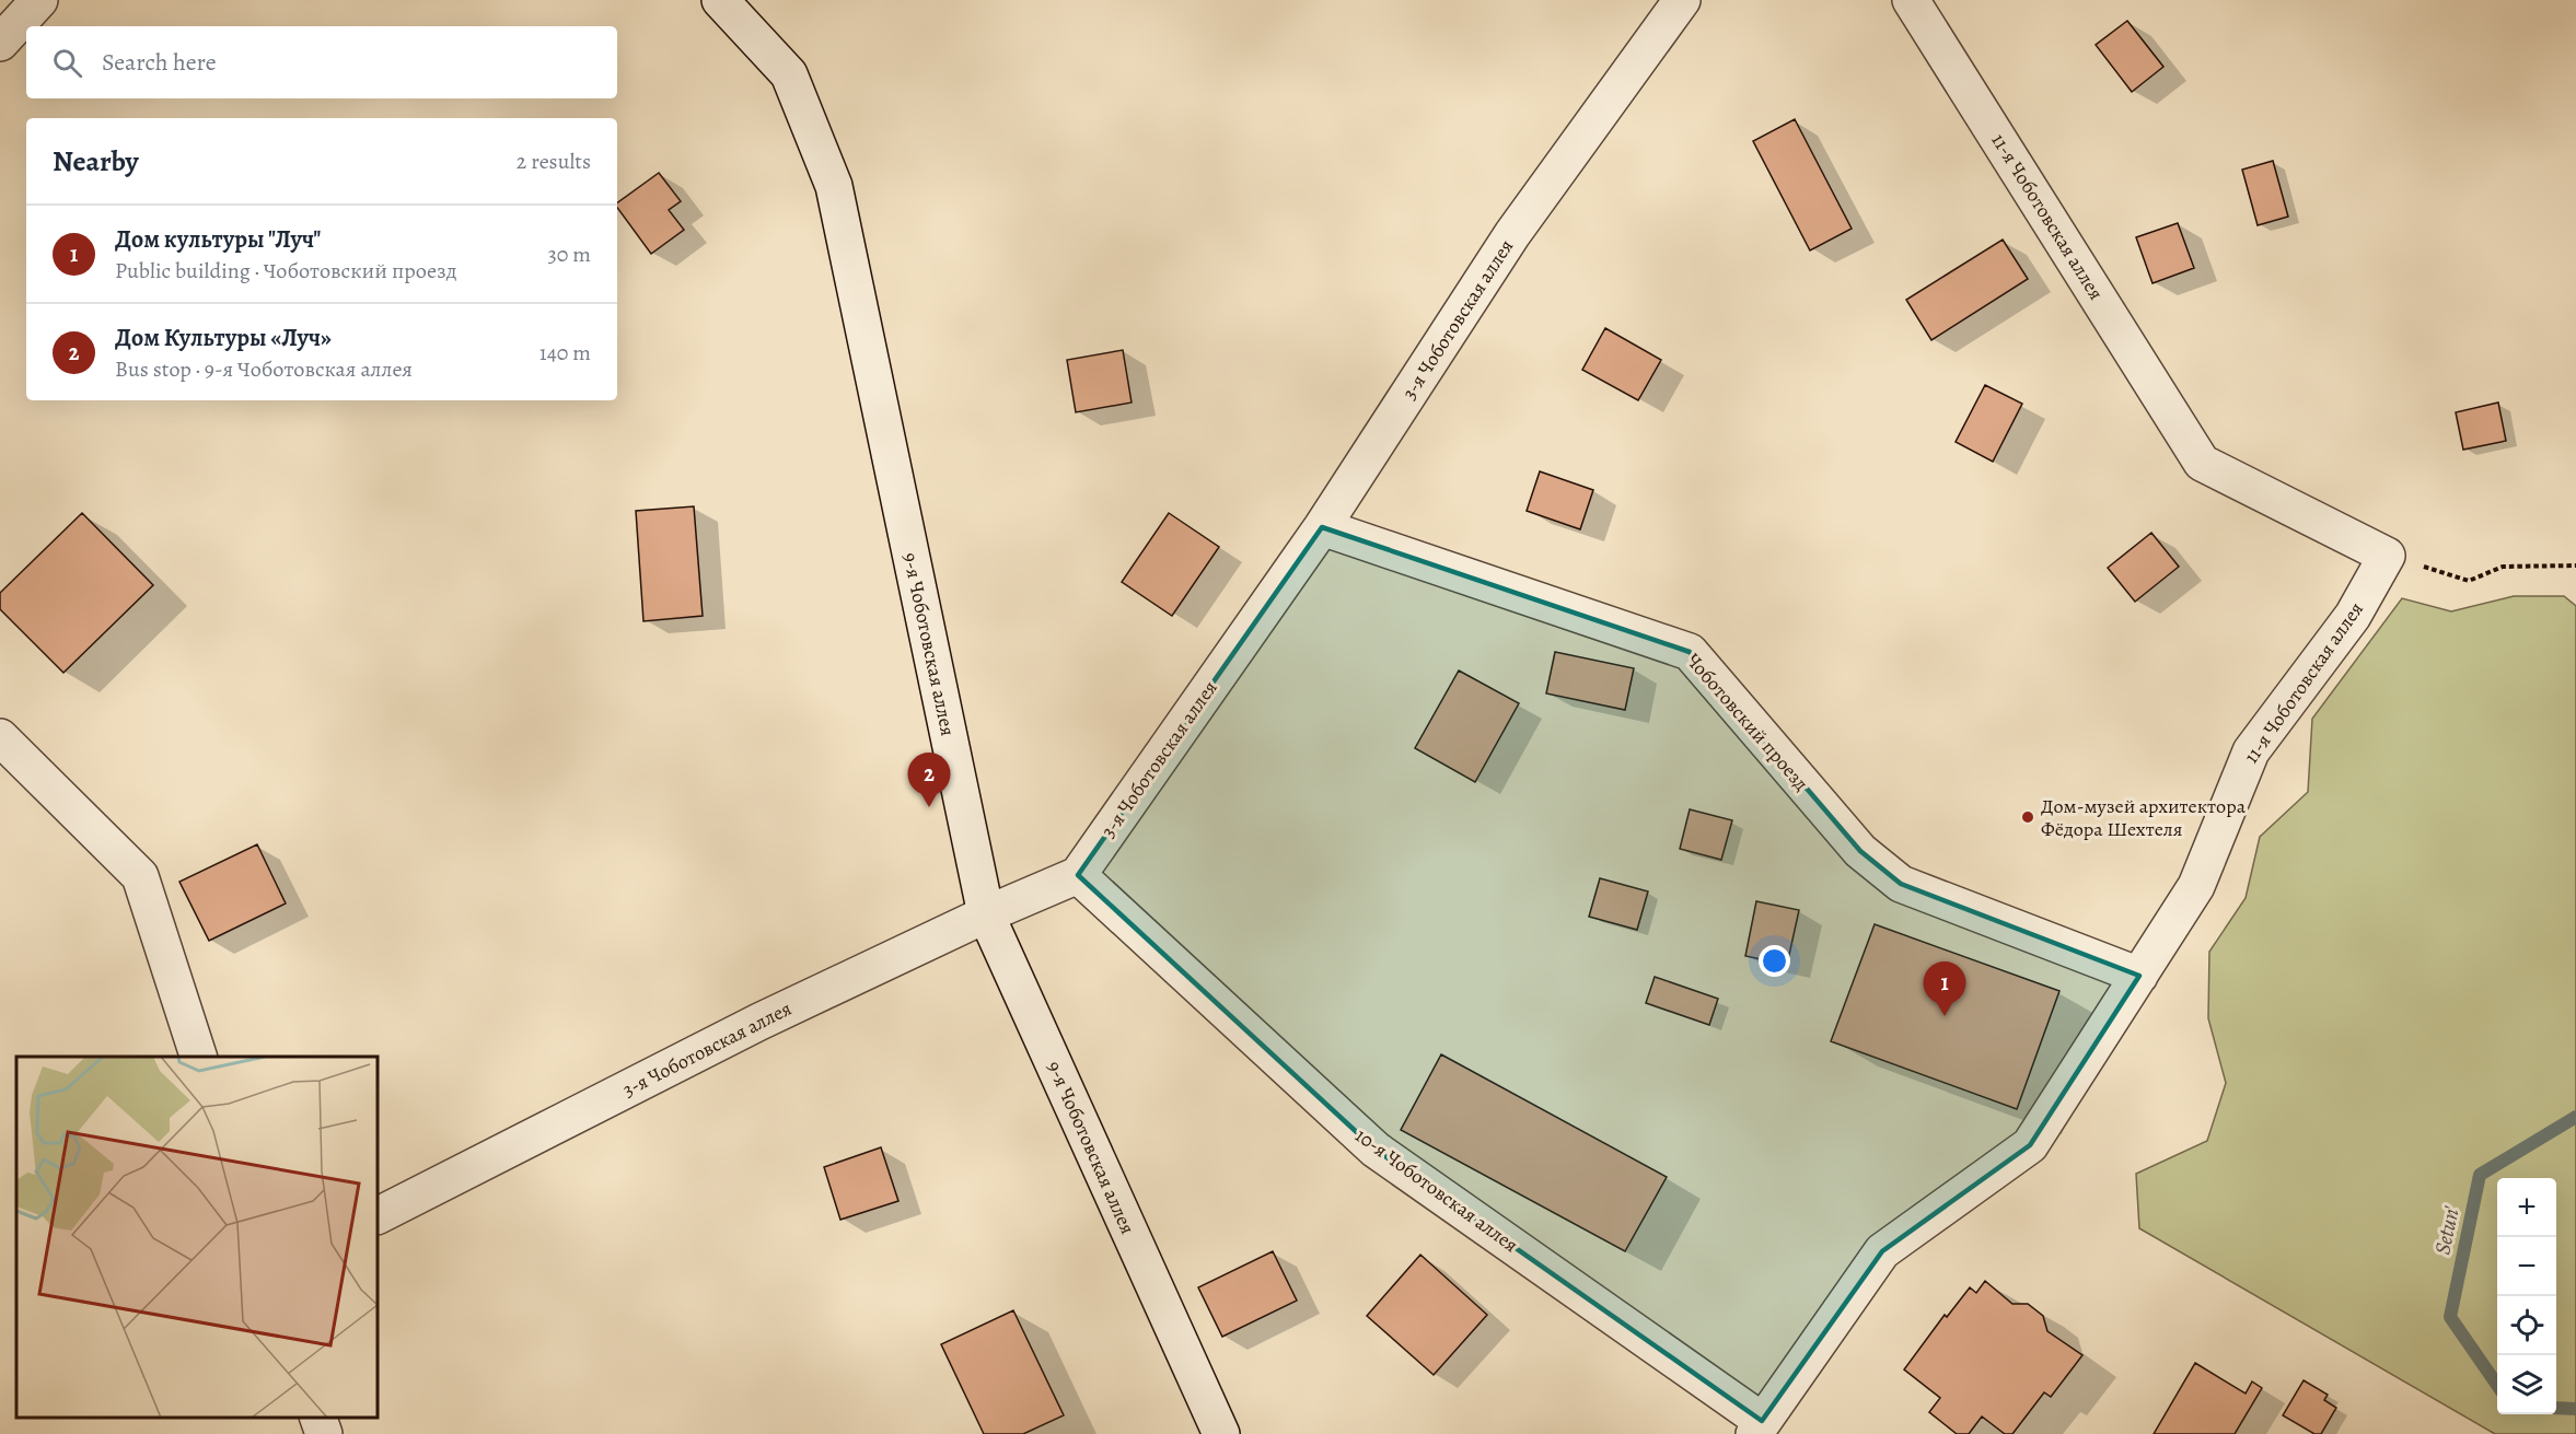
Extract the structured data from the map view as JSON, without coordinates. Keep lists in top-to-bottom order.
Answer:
{
  "streets": {
    "street": [
      "11-я Чоботовская аллея",
      "3-я Чоботовская аллея",
      "9-я Чоботовская аллея",
      "Чоботовский проезд",
      "10-я Чоботовская аллея"
    ]
  },
  "crossings": [
    ["11-я Чоботовская аллея", "Чоботовский проезд"],
    ["11-я Чоботовская аллея", "10-я Чоботовская аллея"],
    ["3-я Чоботовская аллея", "9-я Чоботовская аллея"],
    ["3-я Чоботовская аллея", "Чоботовский проезд"],
    ["3-я Чоботовская аллея", "10-я Чоботовская аллея"]
  ],
  "water": ["Setun'"],
  "places": ["Дом-музей архитектора Фёдора Шехтеля"],
  "page": {
    "search": "Search here",
    "heading": ["Nearby", "2 results"],
    "list": [
      {
        "mark": "1",
        "name": "Дом культуры \"Луч\"",
        "note": "Public building · Чоботовский проезд",
        "value": "30 m"
      },
      {
        "mark": "2",
        "name": "Дом Культуры «Луч»",
        "note": "Bus stop · 9-я Чоботовская аллея",
        "value": "140 m"
      }
    ],
    "pins": ["2", "1"],
    "map_buttons": ["+", "−"]
  }
}
